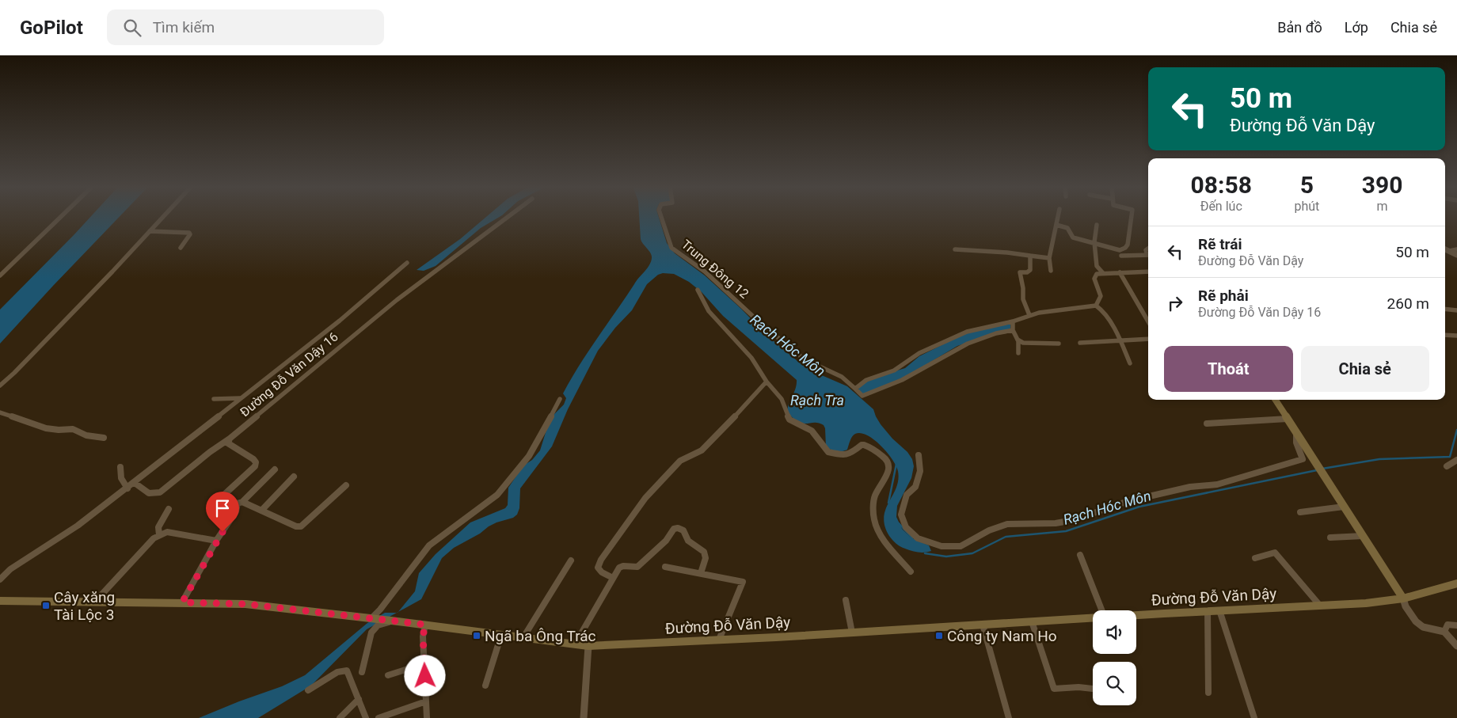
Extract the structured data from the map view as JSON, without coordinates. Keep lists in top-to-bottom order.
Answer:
{
  "streets": {
    "main road": ["Đường Đỗ Văn Dậy"],
    "street": ["Trung Đông 12", "Đường Đỗ Văn Dậy 16"]
  },
  "water": ["Rạch Hóc Môn", "Rạch Tra"],
  "places": {
    "transit": ["Cây xăng Tài Lộc 3", "Ngã ba Ông Trác", "Công ty Nam Ho"]
  },
  "page": {
    "header": "GoPilot",
    "search": "Tìm kiếm",
    "nav": ["Bản đồ", "Lớp", "Chia sẻ"],
    "turn": ["50 m", "Đường Đỗ Văn Dậy"],
    "eta": [
      "08:58",
      "Đến lúc",
      "5",
      "phút",
      "390",
      "m"
    ],
    "list": [
      {
        "name": "Rẽ trái",
        "note": "Đường Đỗ Văn Dậy",
        "value": "50 m"
      },
      {
        "name": "Rẽ phải",
        "note": "Đường Đỗ Văn Dậy 16",
        "value": "260 m"
      }
    ],
    "buttons": ["Thoát", "Chia sẻ"]
  }
}
